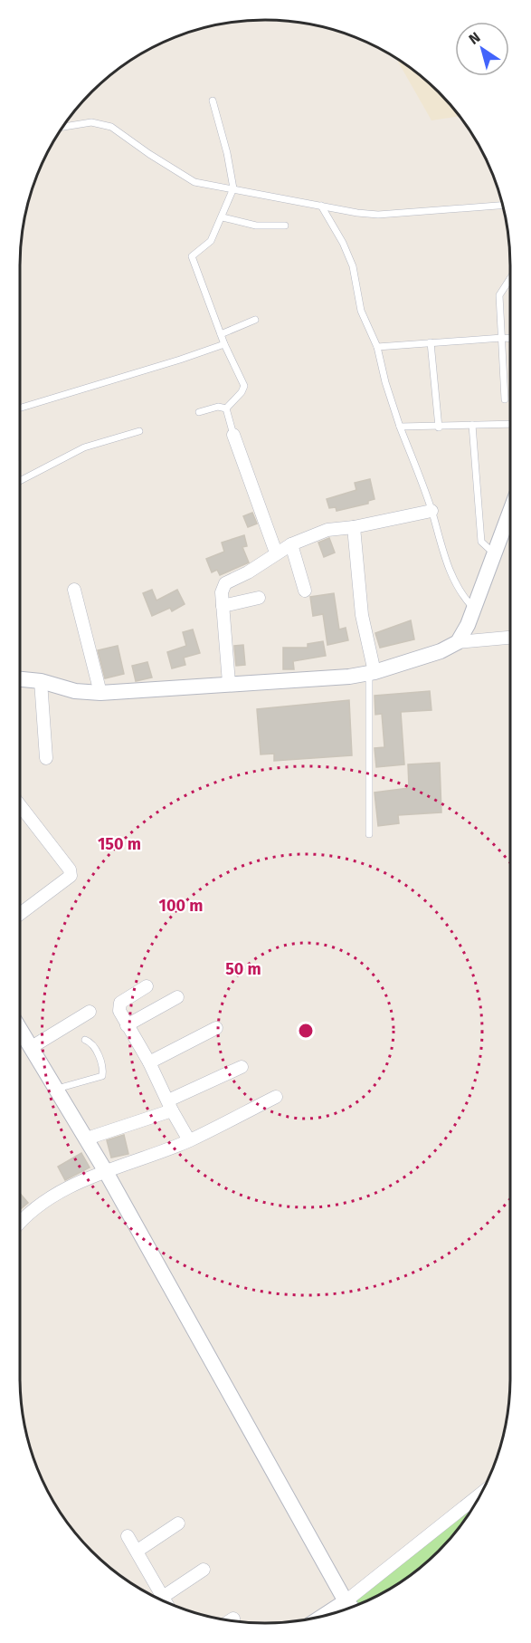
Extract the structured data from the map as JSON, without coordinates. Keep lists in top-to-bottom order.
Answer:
{
  "north": "top left",
  "rings": ["150 m", "100 m", "50 m"]
}
